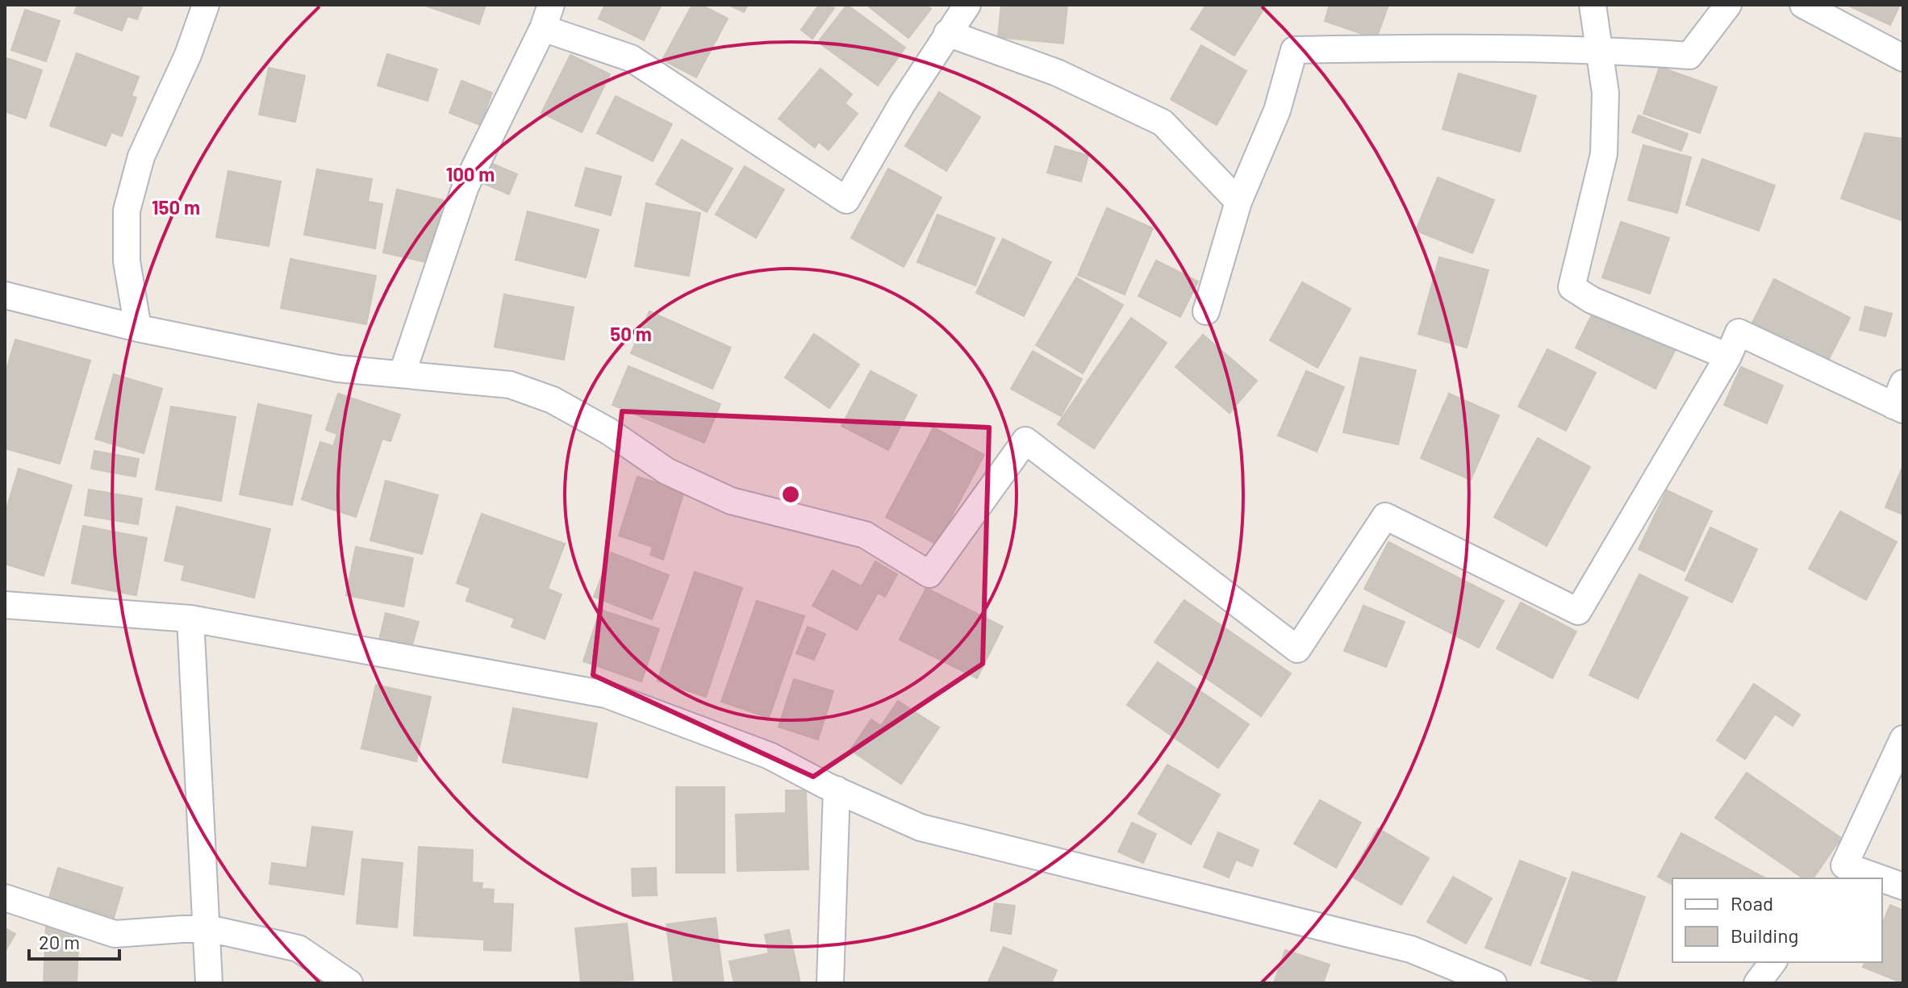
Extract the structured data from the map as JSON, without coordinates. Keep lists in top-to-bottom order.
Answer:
{
  "legend": ["Road", "Building"],
  "scale_bar": "20 m",
  "rings": ["100 m", "150 m", "50 m"]
}
